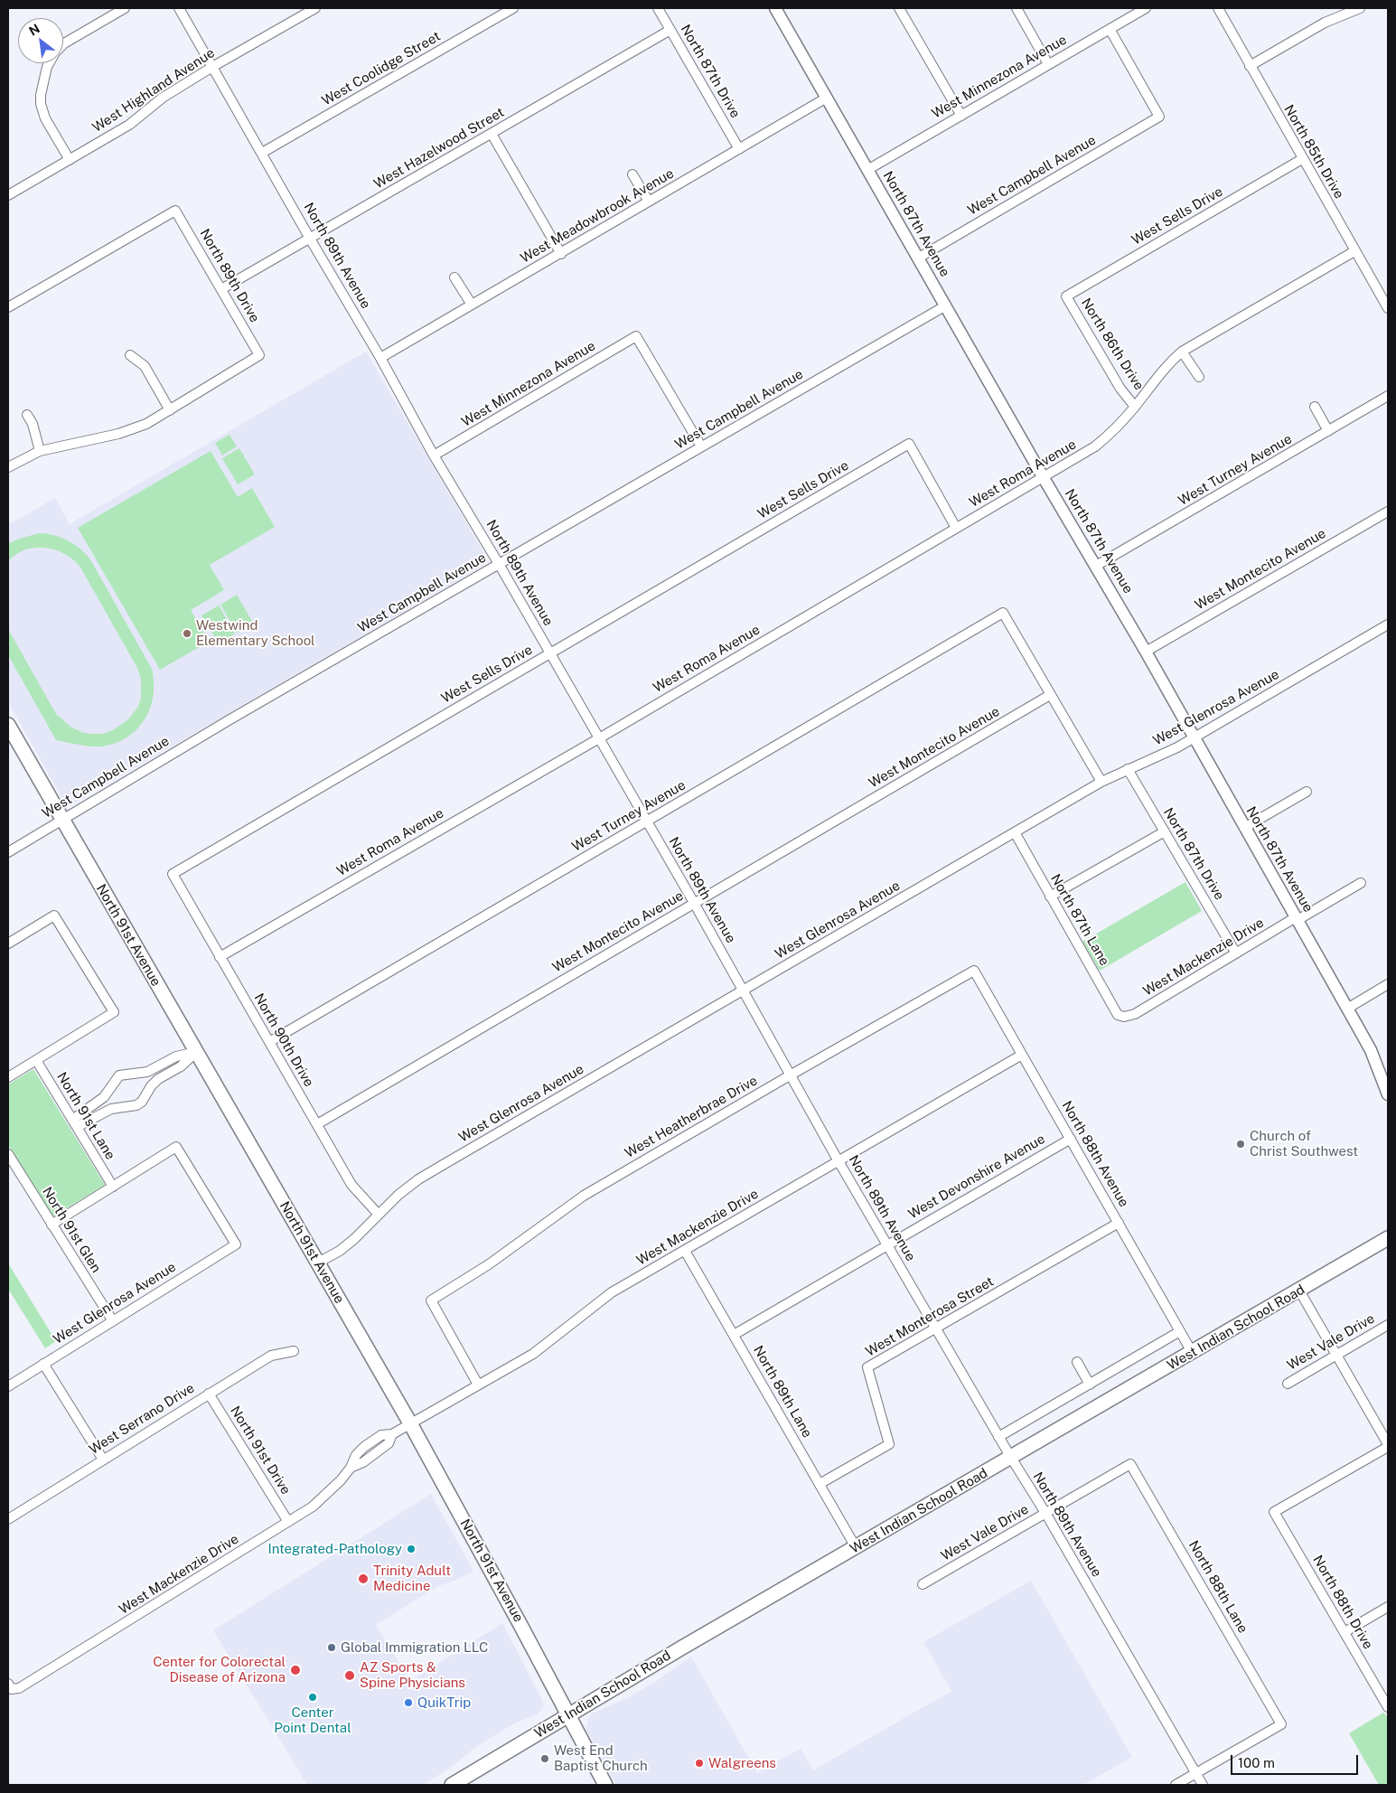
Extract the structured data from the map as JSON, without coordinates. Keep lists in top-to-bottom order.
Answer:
{
  "streets": {
    "main road": ["North 91st Avenue", "West Indian School Road"],
    "street": [
      "West Coolidge Street",
      "North 87th Drive",
      "West Minnezona Avenue",
      "West Highland Avenue",
      "West Hazelwood Street",
      "North 85th Drive",
      "West Campbell Avenue",
      "West Meadowbrook Avenue",
      "West Sells Drive",
      "North 87th Avenue",
      "North 89th Avenue",
      "North 89th Drive",
      "North 86th Drive",
      "West Turney Avenue",
      "West Roma Avenue",
      "West Montecito Avenue",
      "West Glenrosa Avenue",
      "North 87th Lane",
      "West Mackenzie Drive",
      "North 90th Drive",
      "North 91st Lane",
      "West Heatherbrae Drive",
      "North 88th Avenue",
      "West Devonshire Avenue",
      "North 91st Glen",
      "West Monterosa Street",
      "West Vale Drive",
      "North 89th Lane",
      "West Serrano Drive",
      "North 91st Drive",
      "North 88th Lane",
      "North 88th Drive"
    ]
  },
  "crossings": [
    ["West Coolidge Street", "North 89th Avenue"],
    ["North 87th Drive", "West Hazelwood Street"],
    ["North 87th Drive", "West Meadowbrook Avenue"],
    ["North 87th Drive", "West Glenrosa Avenue"],
    ["North 87th Drive", "West Mackenzie Drive"],
    ["West Minnezona Avenue", "West Campbell Avenue"],
    ["West Minnezona Avenue", "North 87th Avenue"],
    ["West Minnezona Avenue", "North 89th Avenue"],
    ["West Highland Avenue", "North 89th Avenue"],
    ["West Hazelwood Street", "North 89th Avenue"],
    ["West Hazelwood Street", "North 89th Drive"],
    ["North 85th Drive", "West Sells Drive"],
    ["North 85th Drive", "West Roma Avenue"],
    ["West Campbell Avenue", "North 87th Avenue"],
    ["West Campbell Avenue", "North 89th Avenue"],
    ["West Campbell Avenue", "North 91st Avenue"],
    ["West Meadowbrook Avenue", "North 87th Avenue"],
    ["West Meadowbrook Avenue", "North 89th Avenue"],
    ["West Sells Drive", "North 89th Avenue"],
    ["West Sells Drive", "North 86th Drive"],
    ["West Sells Drive", "West Roma Avenue"],
    ["West Sells Drive", "North 90th Drive"],
    ["North 87th Avenue", "West Turney Avenue"],
    ["North 87th Avenue", "West Roma Avenue"],
    ["North 87th Avenue", "West Montecito Avenue"],
    ["North 87th Avenue", "West Glenrosa Avenue"],
    ["North 87th Avenue", "West Mackenzie Drive"],
    ["North 89th Avenue", "West Turney Avenue"],
    ["North 89th Avenue", "West Roma Avenue"],
    ["North 89th Avenue", "West Montecito Avenue"],
    ["North 89th Avenue", "West Glenrosa Avenue"],
    ["North 89th Avenue", "West Mackenzie Drive"],
    ["North 89th Avenue", "West Heatherbrae Drive"],
    ["North 89th Avenue", "West Devonshire Avenue"],
    ["North 89th Avenue", "West Monterosa Street"],
    ["North 89th Avenue", "West Indian School Road"],
    ["North 89th Avenue", "West Vale Drive"],
    ["North 89th Avenue", "North 88th Lane"],
    ["North 86th Drive", "West Roma Avenue"],
    ["West Turney Avenue", "West Montecito Avenue"],
    ["West Turney Avenue", "North 90th Drive"],
    ["West Roma Avenue", "North 90th Drive"],
    ["West Montecito Avenue", "North 90th Drive"],
    ["West Glenrosa Avenue", "North 87th Lane"],
    ["West Glenrosa Avenue", "North 91st Avenue"],
    ["West Glenrosa Avenue", "North 90th Drive"],
    ["West Glenrosa Avenue", "North 91st Lane"],
    ["West Glenrosa Avenue", "North 91st Glen"],
    ["North 87th Lane", "West Mackenzie Drive"],
    ["North 91st Avenue", "West Mackenzie Drive"],
    ["North 91st Avenue", "West Indian School Road"],
    ["West Mackenzie Drive", "West Heatherbrae Drive"],
    ["West Mackenzie Drive", "North 88th Avenue"],
    ["West Mackenzie Drive", "North 89th Lane"],
    ["West Mackenzie Drive", "North 91st Drive"],
    ["West Heatherbrae Drive", "North 88th Avenue"],
    ["North 88th Avenue", "West Devonshire Avenue"],
    ["North 88th Avenue", "West Monterosa Street"],
    ["North 88th Avenue", "West Indian School Road"],
    ["West Devonshire Avenue", "North 89th Lane"],
    ["West Monterosa Street", "North 89th Lane"],
    ["West Indian School Road", "North 89th Lane"],
    ["West Vale Drive", "North 88th Lane"],
    ["West Serrano Drive", "North 91st Drive"]
  ],
  "places": [
    "Westwind Elementary School",
    "Church of Christ Southwest",
    "Integrated-Pathology",
    "Trinity Adult Medicine",
    "Global Immigration LLC",
    "Center for Colorectal Disease of Arizona",
    "AZ Sports & Spine Physicians",
    "Center Point Dental",
    "QuikTrip",
    "West End Baptist Church",
    "Walgreens"
  ],
  "scale_bar": "100 m",
  "north": "top left"
}
